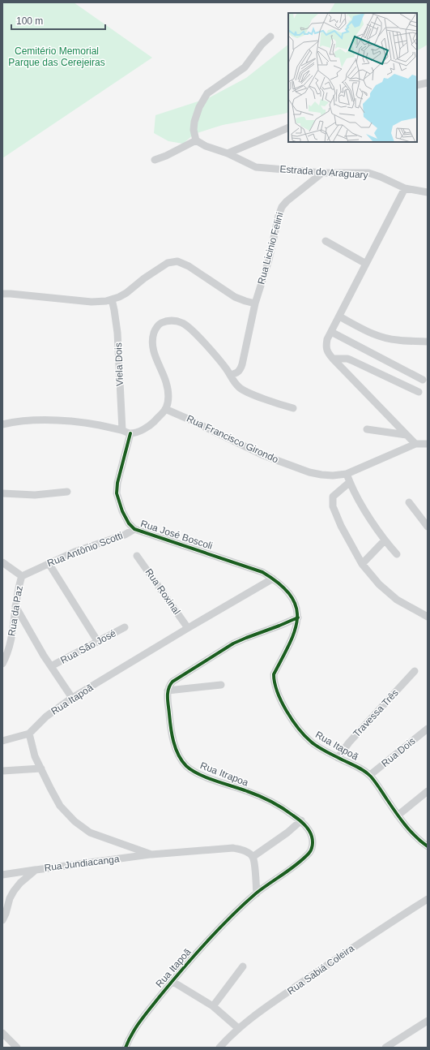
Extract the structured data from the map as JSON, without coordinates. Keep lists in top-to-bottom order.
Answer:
{
  "streets": {
    "street": [
      "Estrada do Araguary",
      "Rua Licinio Felini",
      "Viela Dois",
      "Rua Francisco Girondo",
      "Rua José Boscoli",
      "Rua Antônio Scotti",
      "Rua Roxinal",
      "Rua da Paz",
      "Rua São José",
      "Rua Itapoã",
      "Travessa Três",
      "Rua Dois",
      "Rua Itrapoa",
      "Rua Jundiacanga",
      "Rua Sabiá Coleira"
    ]
  },
  "crossings": [
    ["Estrada do Araguary", "Rua Licinio Felini"],
    ["Rua José Boscoli", "Rua Antônio Scotti"],
    ["Rua José Boscoli", "Rua Itapoã"],
    ["Rua Antônio Scotti", "Rua da Paz"],
    ["Rua Roxinal", "Rua Itapoã"],
    ["Rua da Paz", "Rua São José"],
    ["Rua São José", "Rua Itapoã"],
    ["Rua Itapoã", "Travessa Três"],
    ["Rua Itapoã", "Rua Dois"],
    ["Rua Itapoã", "Rua Itrapoa"]
  ],
  "parks": ["Cemitério Memorial Parque das Cerejeiras"],
  "scale_bar": "100 m"
}
